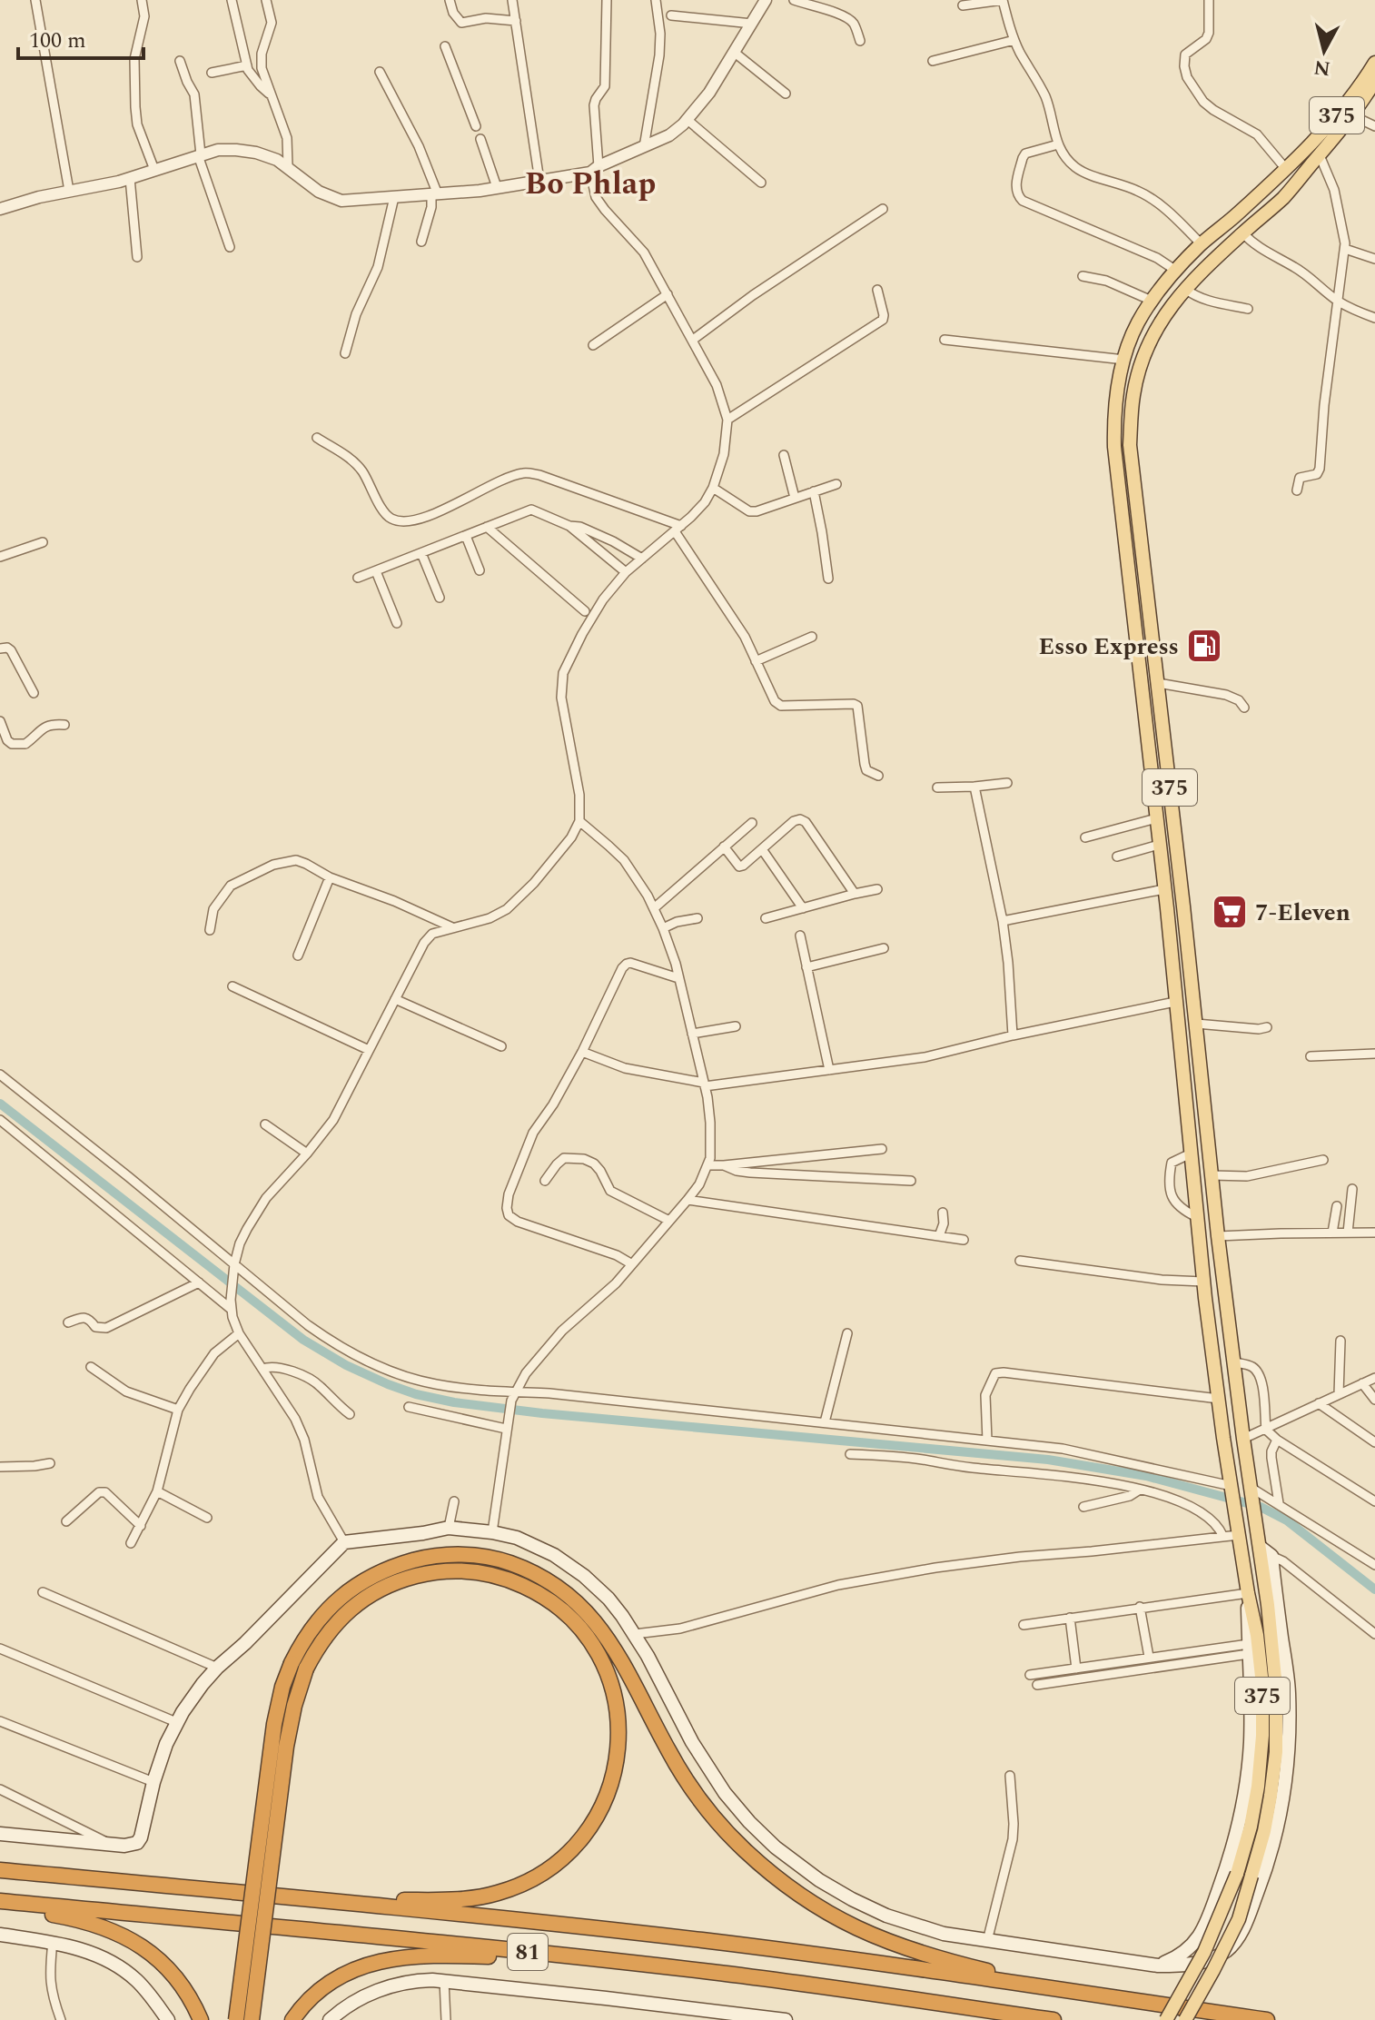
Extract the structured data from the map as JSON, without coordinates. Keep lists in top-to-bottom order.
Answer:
{
  "streets": {
    "highway": ["81"],
    "main road": ["375"]
  },
  "districts": ["Bo Phlap"],
  "places": {
    "fuel station": ["Esso Express"],
    "supermarket": ["7-Eleven"]
  },
  "scale_bar": "100 m",
  "north": "bottom"
}
